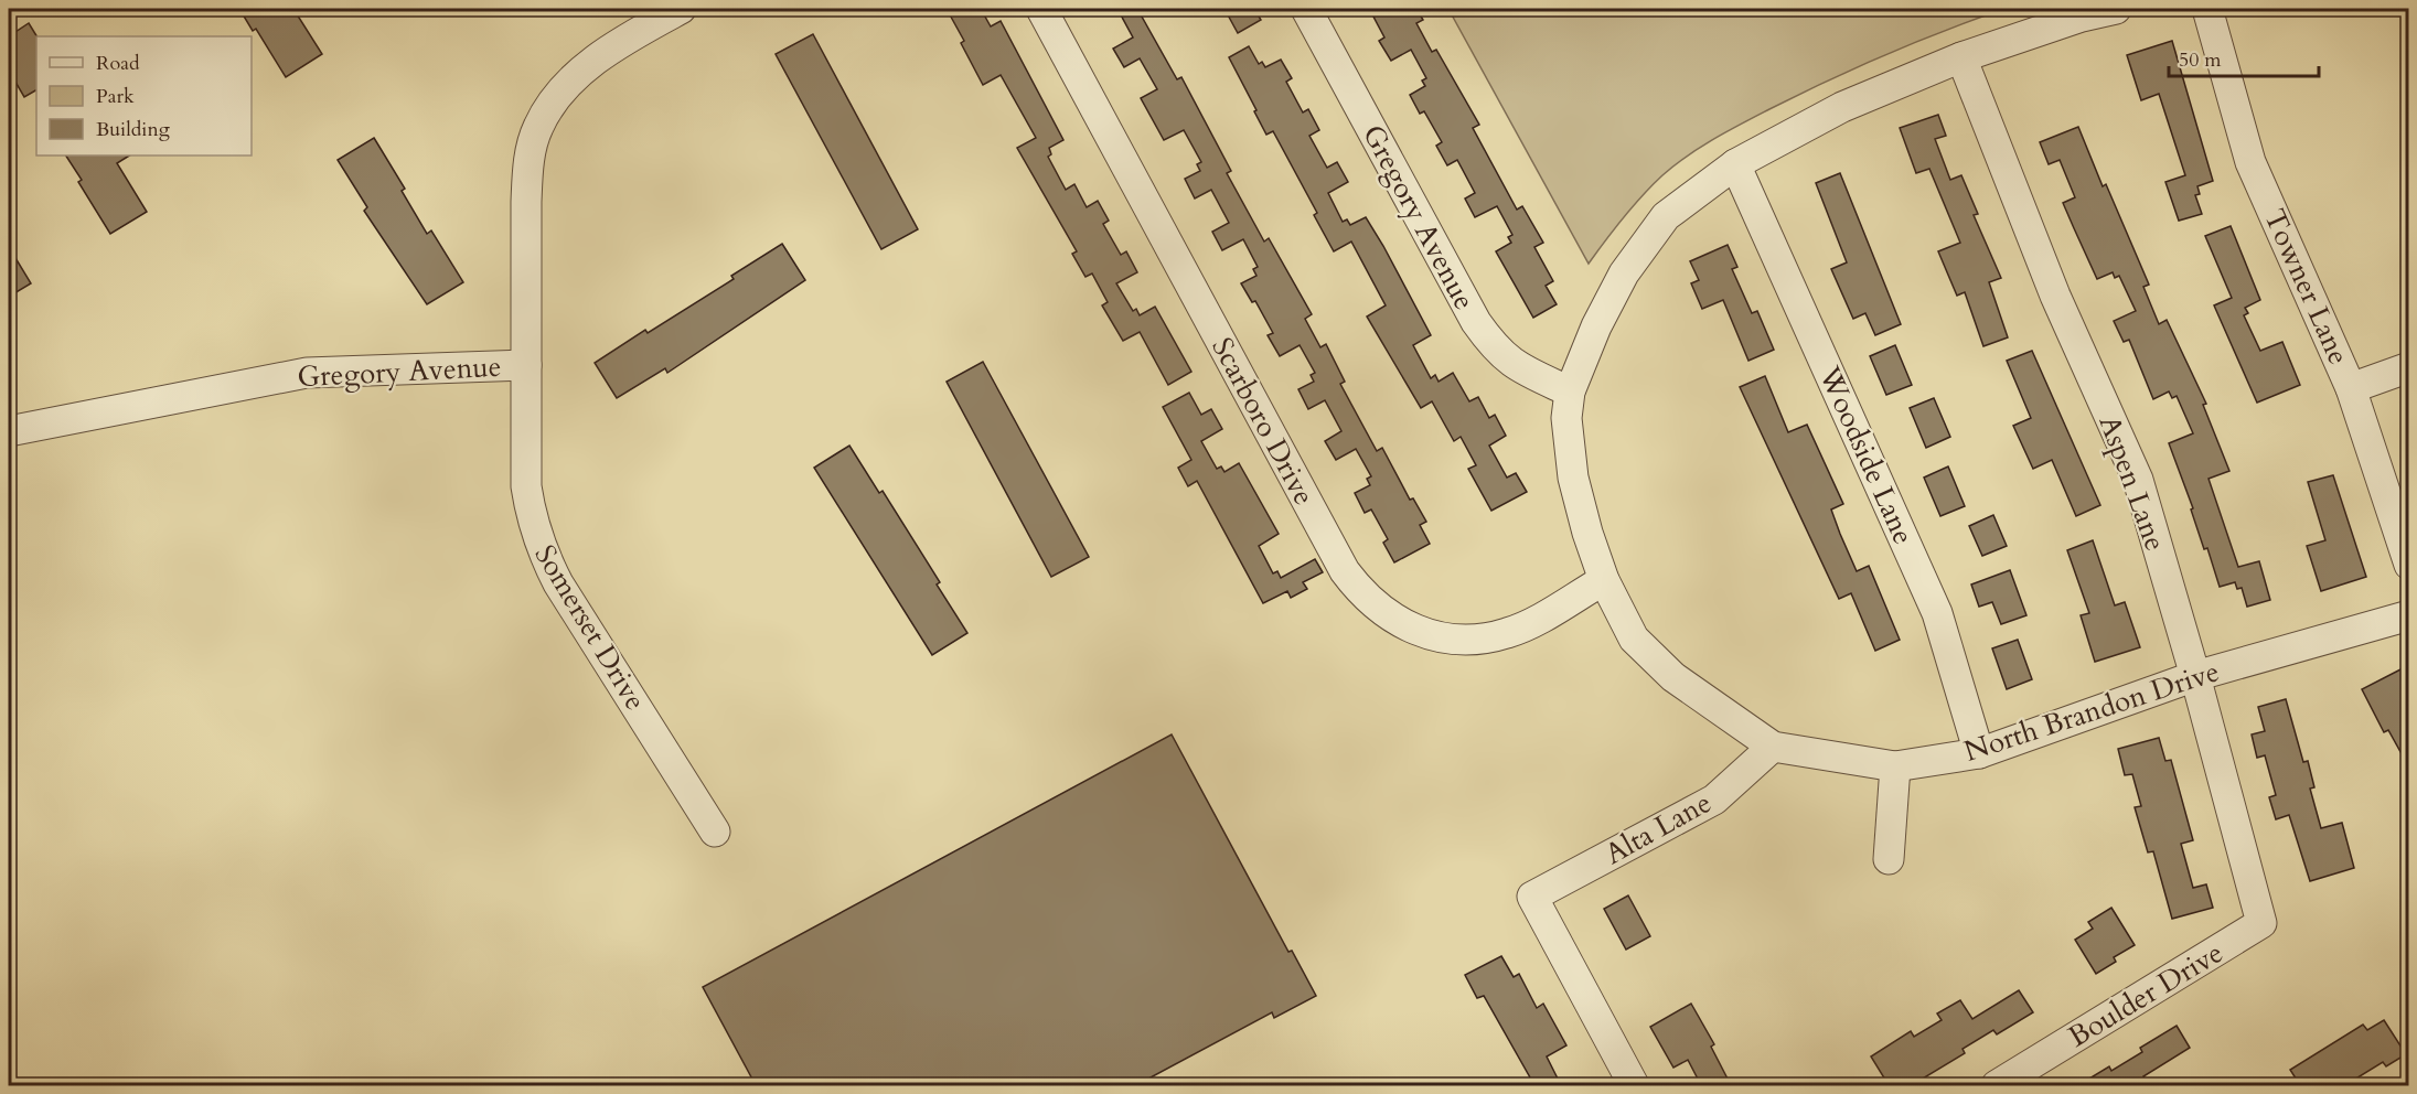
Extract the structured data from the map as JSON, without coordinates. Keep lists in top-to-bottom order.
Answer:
{
  "streets": {
    "street": [
      "Gregory Avenue",
      "Towner Lane",
      "Scarboro Drive",
      "Woodside Lane",
      "Aspen Lane",
      "Somerset Drive",
      "North Brandon Drive",
      "Alta Lane",
      "Boulder Drive"
    ]
  },
  "crossings": [
    ["Gregory Avenue", "Somerset Drive"],
    ["Gregory Avenue", "North Brandon Drive"],
    ["Scarboro Drive", "North Brandon Drive"],
    ["Woodside Lane", "North Brandon Drive"],
    ["Aspen Lane", "North Brandon Drive"],
    ["Aspen Lane", "Boulder Drive"],
    ["North Brandon Drive", "Alta Lane"]
  ],
  "legend": ["Road", "Park", "Building"],
  "scale_bar": "50 m"
}
